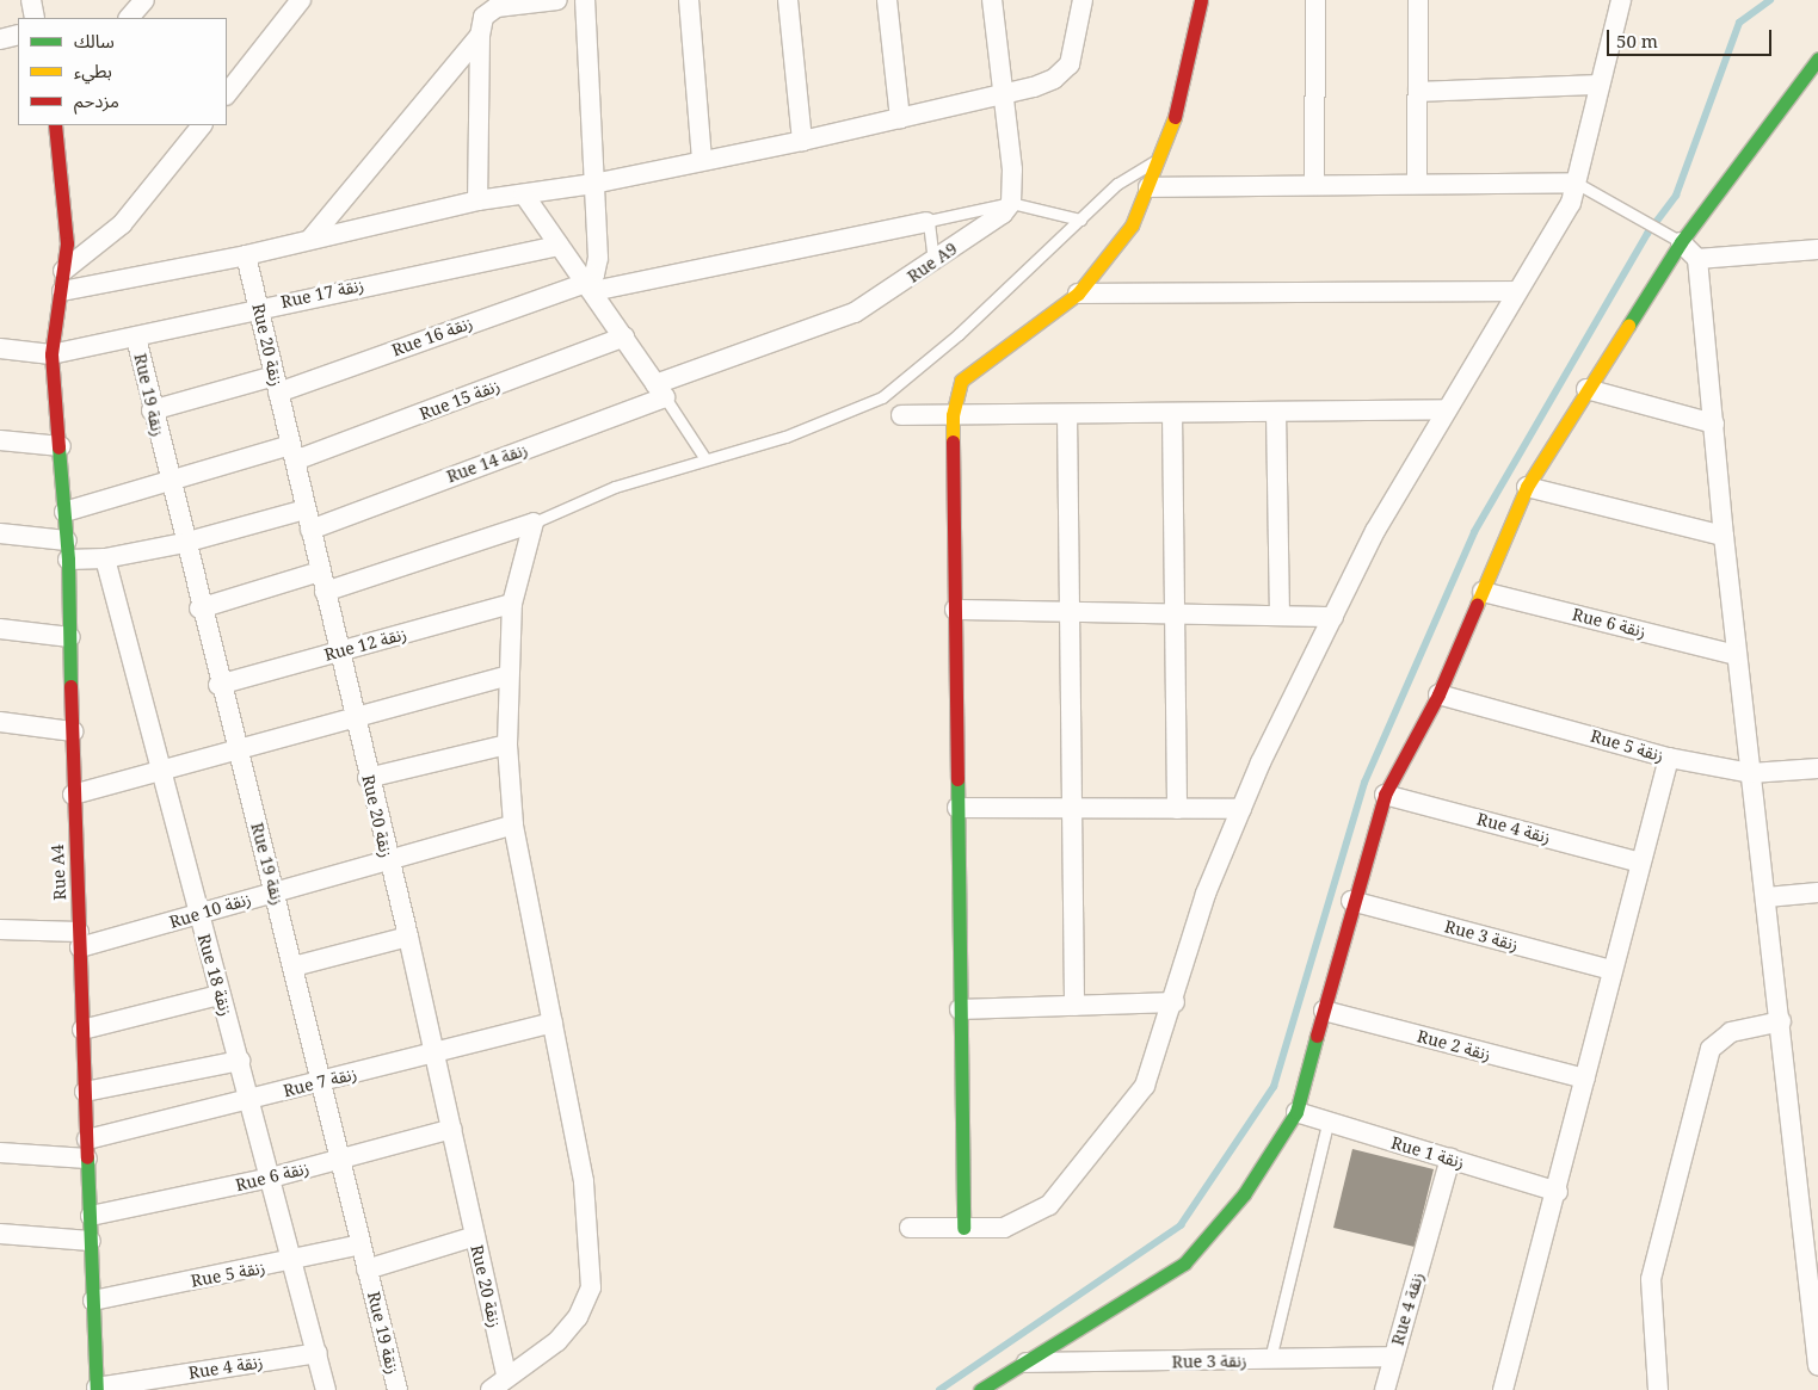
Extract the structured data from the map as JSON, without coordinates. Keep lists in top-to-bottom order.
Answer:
{
  "streets": {
    "street": [
      "Rue A9",
      "Rue 17 زنقة",
      "Rue 16 زنقة",
      "Rue 20 زنقة",
      "Rue 19 زنقة",
      "Rue 15 زنقة",
      "Rue 14 زنقة",
      "Rue 6 زنقة",
      "Rue 12 زنقة",
      "Rue 5 زنقة",
      "Rue 4 زنقة",
      "Rue A4",
      "Rue 10 زنقة",
      "Rue 3 زنقة",
      "Rue 18 زنقة",
      "Rue 2 زنقة",
      "Rue 7 زنقة",
      "Rue 1 زنقة"
    ]
  },
  "crossings": [
    ["Rue A9", "Rue 14 زنقة"],
    ["Rue 17 زنقة", "Rue 20 زنقة"],
    ["Rue 17 زنقة", "Rue 19 زنقة"],
    ["Rue 17 زنقة", "Rue A4"],
    ["Rue 16 زنقة", "Rue 20 زنقة"],
    ["Rue 16 زنقة", "Rue 19 زنقة"],
    ["Rue 20 زنقة", "Rue 15 زنقة"],
    ["Rue 20 زنقة", "Rue 14 زنقة"],
    ["Rue 20 زنقة", "Rue 6 زنقة"],
    ["Rue 20 زنقة", "Rue 12 زنقة"],
    ["Rue 20 زنقة", "Rue 10 زنقة"],
    ["Rue 20 زنقة", "Rue 7 زنقة"],
    ["Rue 19 زنقة", "Rue 15 زنقة"],
    ["Rue 19 زنقة", "Rue 6 زنقة"],
    ["Rue 19 زنقة", "Rue 12 زنقة"],
    ["Rue 19 زنقة", "Rue 5 زنقة"],
    ["Rue 19 زنقة", "Rue 10 زنقة"],
    ["Rue 19 زنقة", "Rue 7 زنقة"],
    ["Rue 15 زنقة", "Rue A4"],
    ["Rue 6 زنقة", "Rue A4"],
    ["Rue 6 زنقة", "Rue 18 زنقة"],
    ["Rue 5 زنقة", "Rue A4"],
    ["Rue 5 زنقة", "Rue 18 زنقة"],
    ["Rue 4 زنقة", "Rue A4"],
    ["Rue 4 زنقة", "Rue 3 زنقة"],
    ["Rue 4 زنقة", "Rue 18 زنقة"],
    ["Rue 4 زنقة", "Rue 1 زنقة"],
    ["Rue A4", "Rue 10 زنقة"],
    ["Rue A4", "Rue 7 زنقة"],
    ["Rue 10 زنقة", "Rue 18 زنقة"],
    ["Rue 18 زنقة", "Rue 7 زنقة"]
  ],
  "legend": ["سالك", "بطيء", "مزدحم"],
  "scale_bar": "50 m"
}
